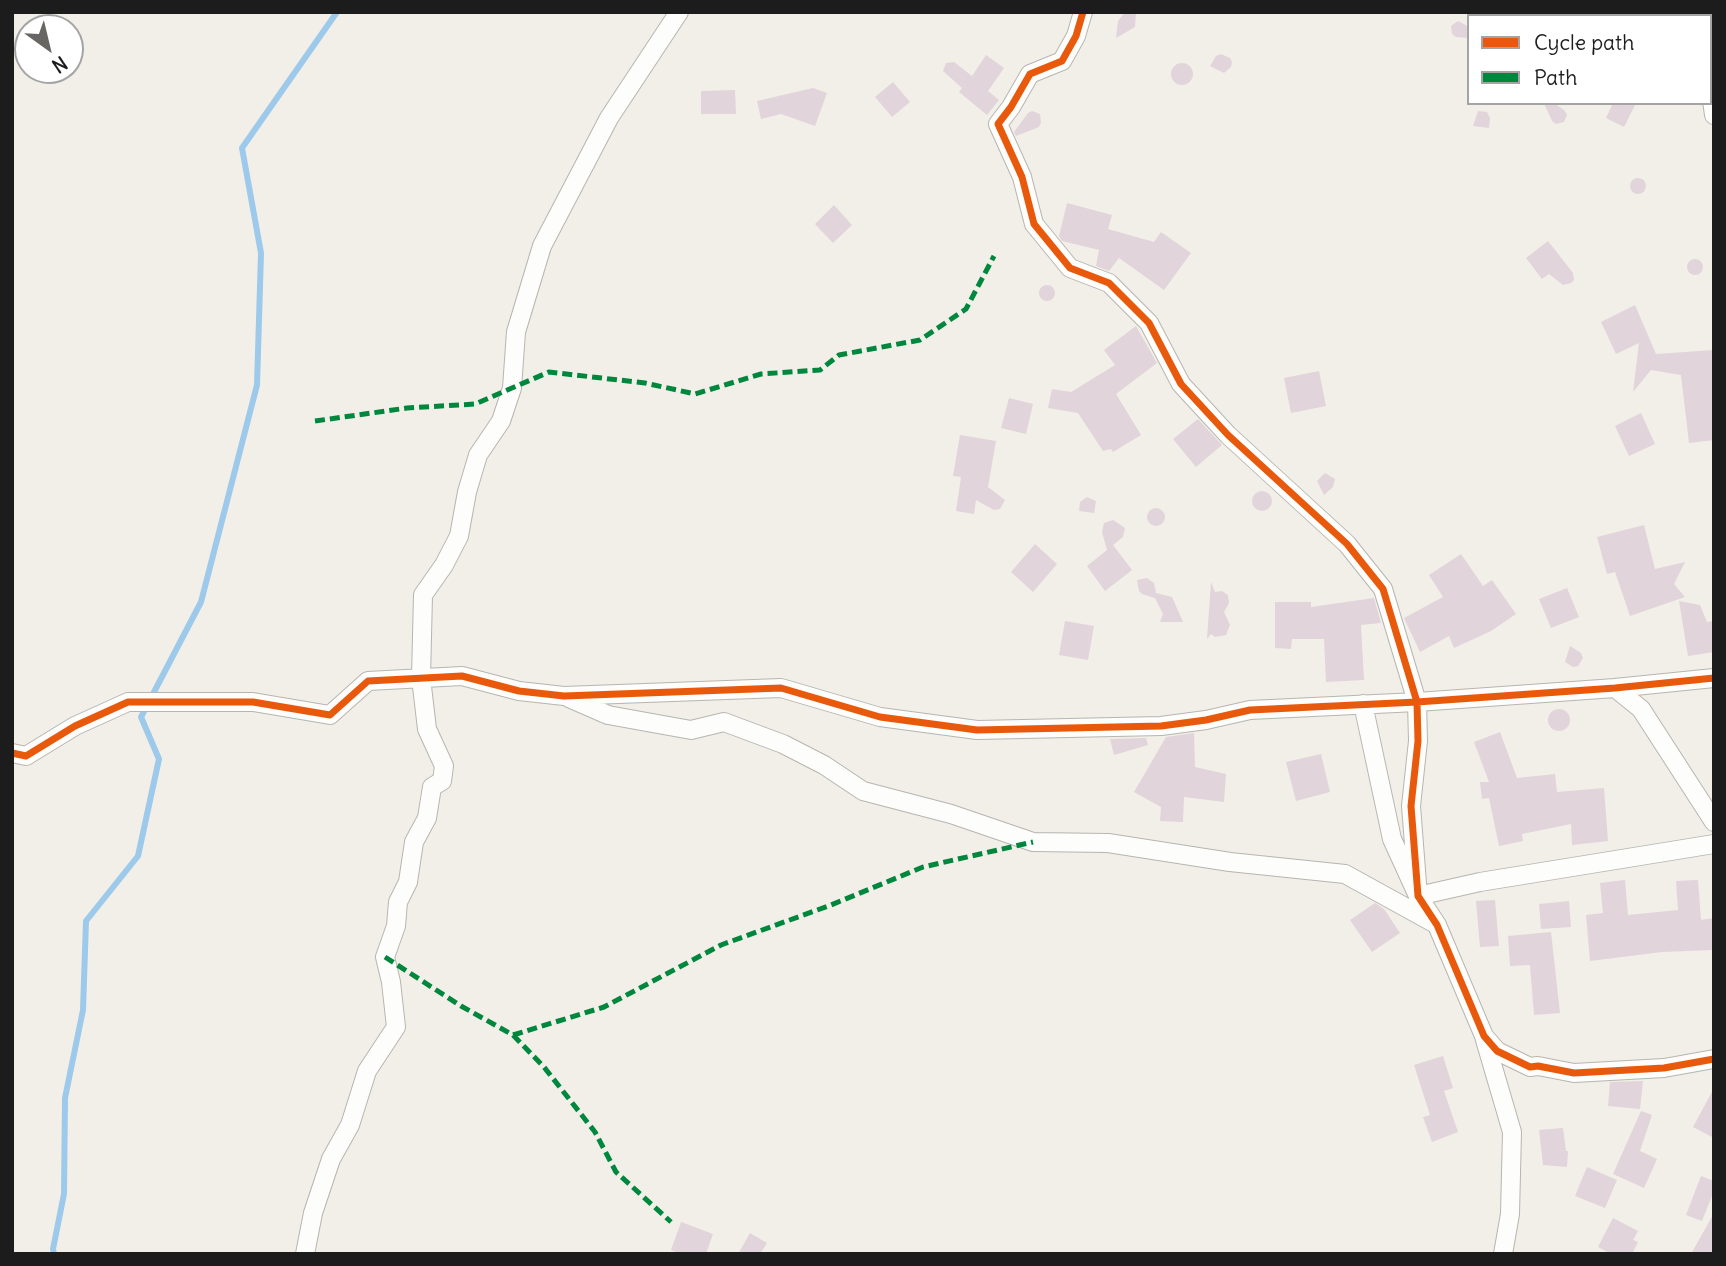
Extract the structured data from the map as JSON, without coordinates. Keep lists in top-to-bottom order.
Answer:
{
  "legend": ["Cycle path", "Path"],
  "north": "bottom right"
}
